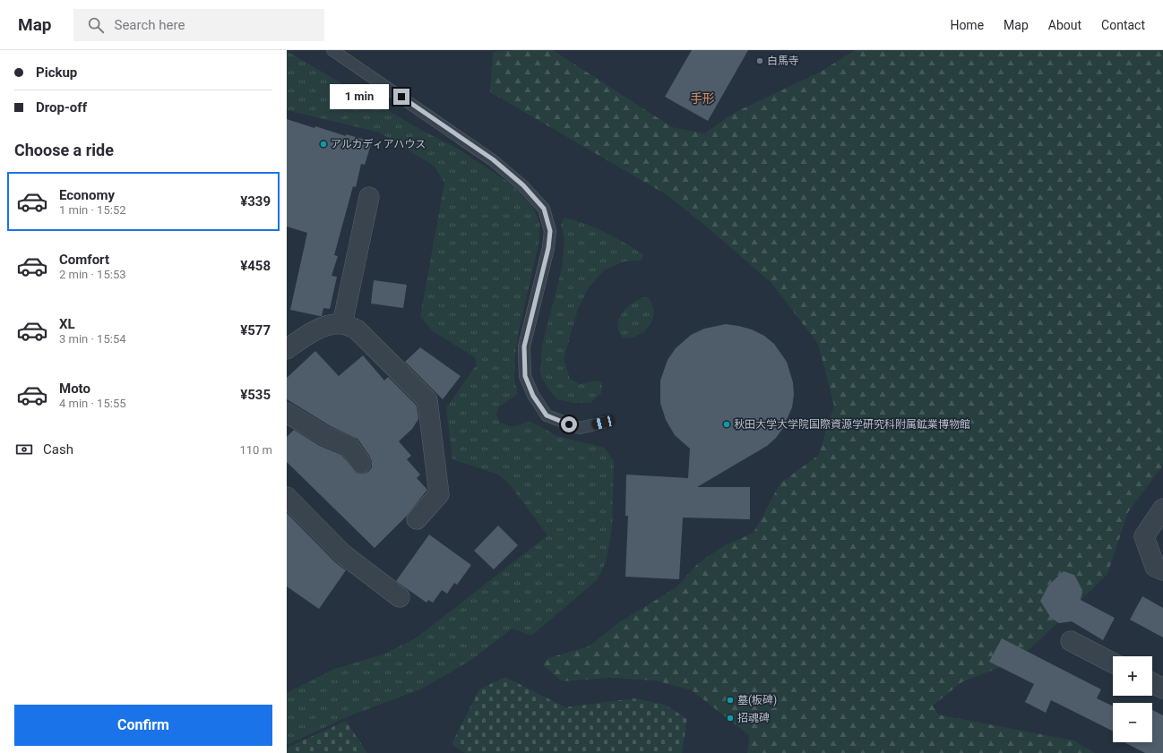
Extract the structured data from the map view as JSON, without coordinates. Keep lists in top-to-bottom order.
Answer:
{
  "districts": ["手形"],
  "places": [
    "白馬寺",
    "アルカディアハウス",
    "秋田大学大学院国際資源学研究科附属鉱業博物館",
    "墓(板碑)",
    "招魂碑"
  ],
  "page": {
    "header": "Map",
    "search": "Search here",
    "nav": [
      "Home",
      "Map",
      "About",
      "Contact"
    ],
    "banner": ["Pickup", "Drop-off"],
    "bubble": "1 min",
    "heading": "Choose a ride",
    "list": [
      {
        "name": "Economy",
        "note": "1 min · 15:52",
        "value": "¥339"
      },
      {
        "name": "Comfort",
        "note": "2 min · 15:53",
        "value": "¥458"
      },
      {
        "name": "XL",
        "note": "3 min · 15:54",
        "value": "¥577"
      },
      {
        "name": "Moto",
        "note": "4 min · 15:55",
        "value": "¥535"
      }
    ],
    "pay": ["Cash", "110 m"],
    "map_buttons": ["+", "−"],
    "buttons": "Confirm"
  }
}
